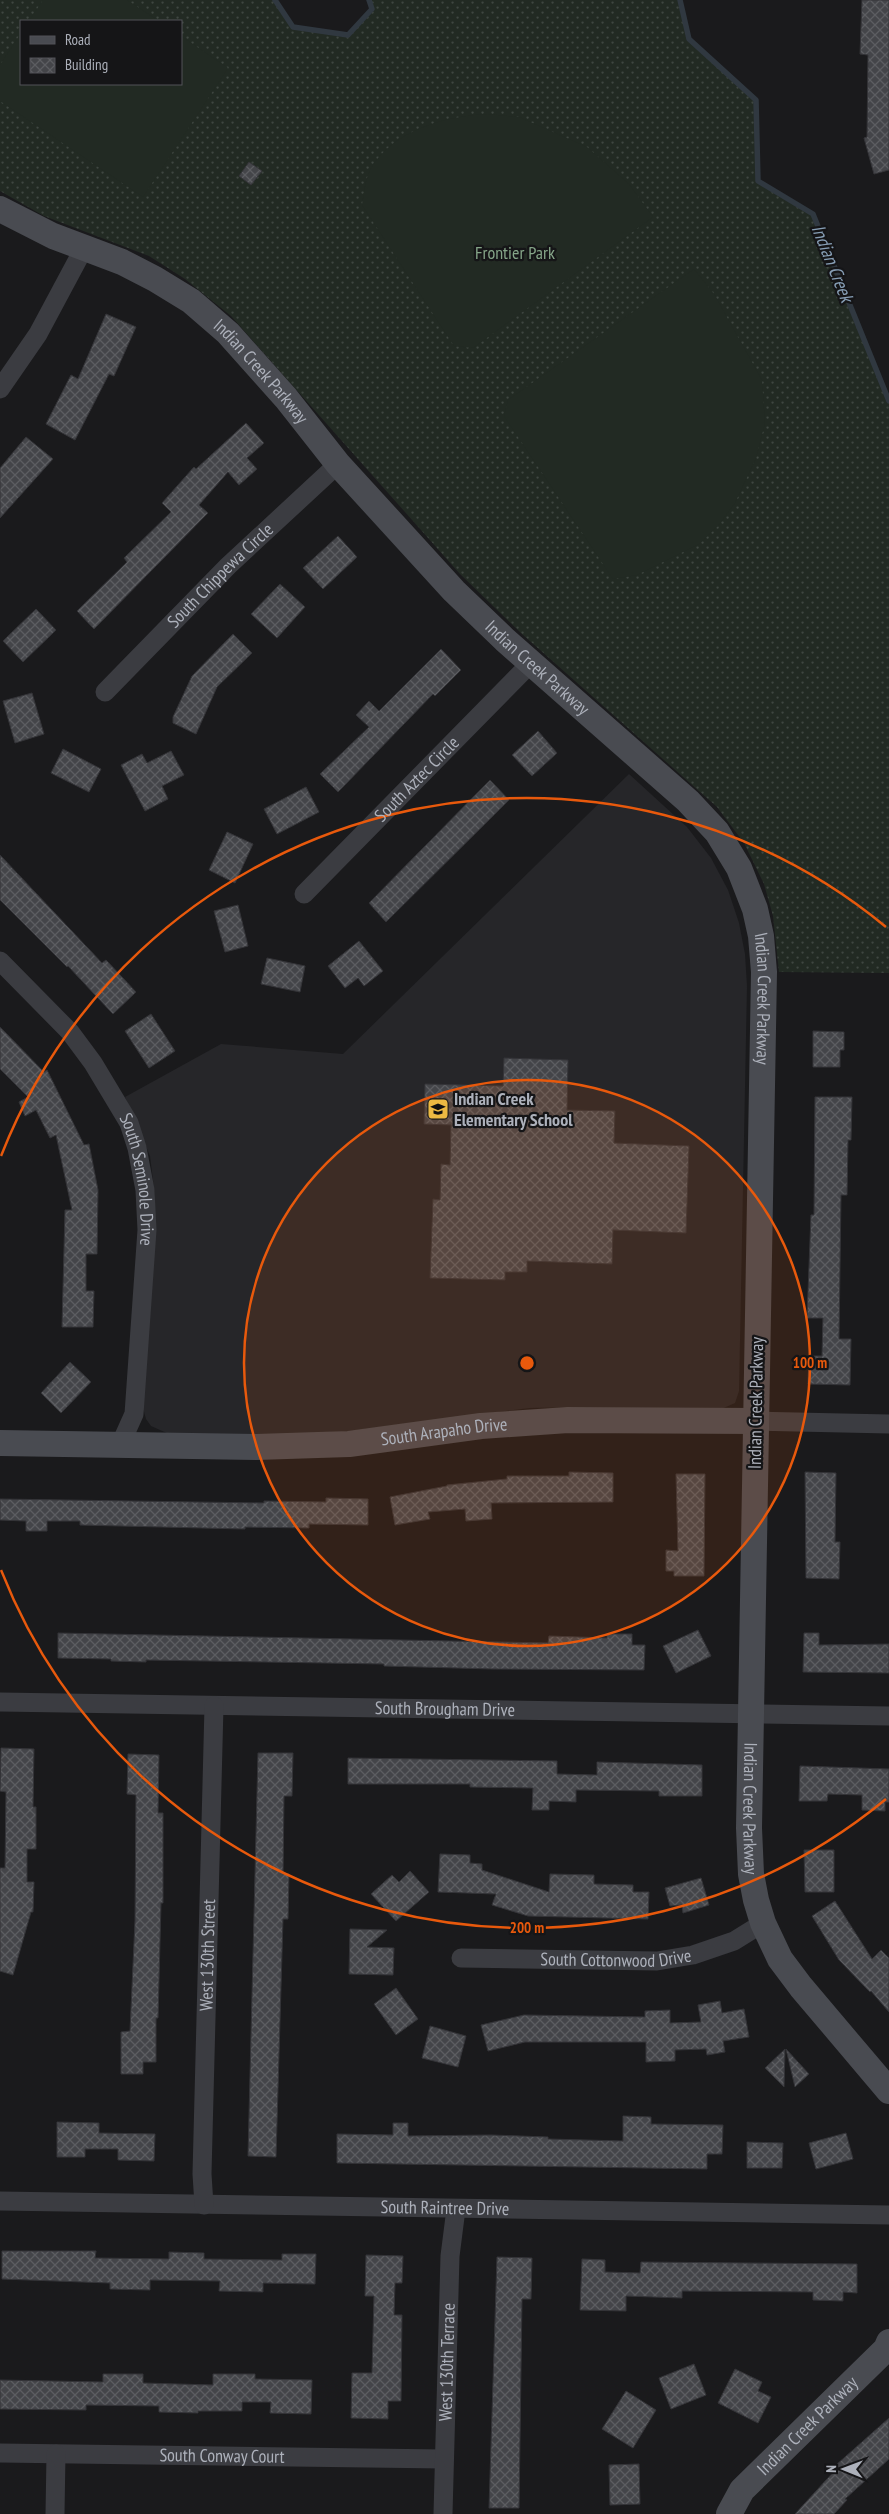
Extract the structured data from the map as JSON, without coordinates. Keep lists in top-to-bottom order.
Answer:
{
  "streets": {
    "street": [
      "Indian Creek Parkway",
      "South Chippewa Circle",
      "South Aztec Circle",
      "South Seminole Drive",
      "South Arapaho Drive",
      "South Brougham Drive",
      "West 130th Street",
      "South Cottonwood Drive",
      "South Raintree Drive",
      "West 130th Terrace",
      "South Conway Court"
    ]
  },
  "crossings": [
    ["Indian Creek Parkway", "South Chippewa Circle"],
    ["Indian Creek Parkway", "South Aztec Circle"],
    ["Indian Creek Parkway", "South Arapaho Drive"],
    ["Indian Creek Parkway", "South Brougham Drive"],
    ["Indian Creek Parkway", "South Cottonwood Drive"],
    ["South Seminole Drive", "South Arapaho Drive"],
    ["South Brougham Drive", "West 130th Street"],
    ["West 130th Street", "South Raintree Drive"],
    ["South Raintree Drive", "West 130th Terrace"],
    ["West 130th Terrace", "South Conway Court"]
  ],
  "water": ["Indian Creek"],
  "parks": ["Frontier Park"],
  "places": {
    "school or university": ["Indian Creek Elementary School"]
  },
  "legend": ["Road", "Building"],
  "north": "left",
  "rings": ["100 m", "200 m"]
}
